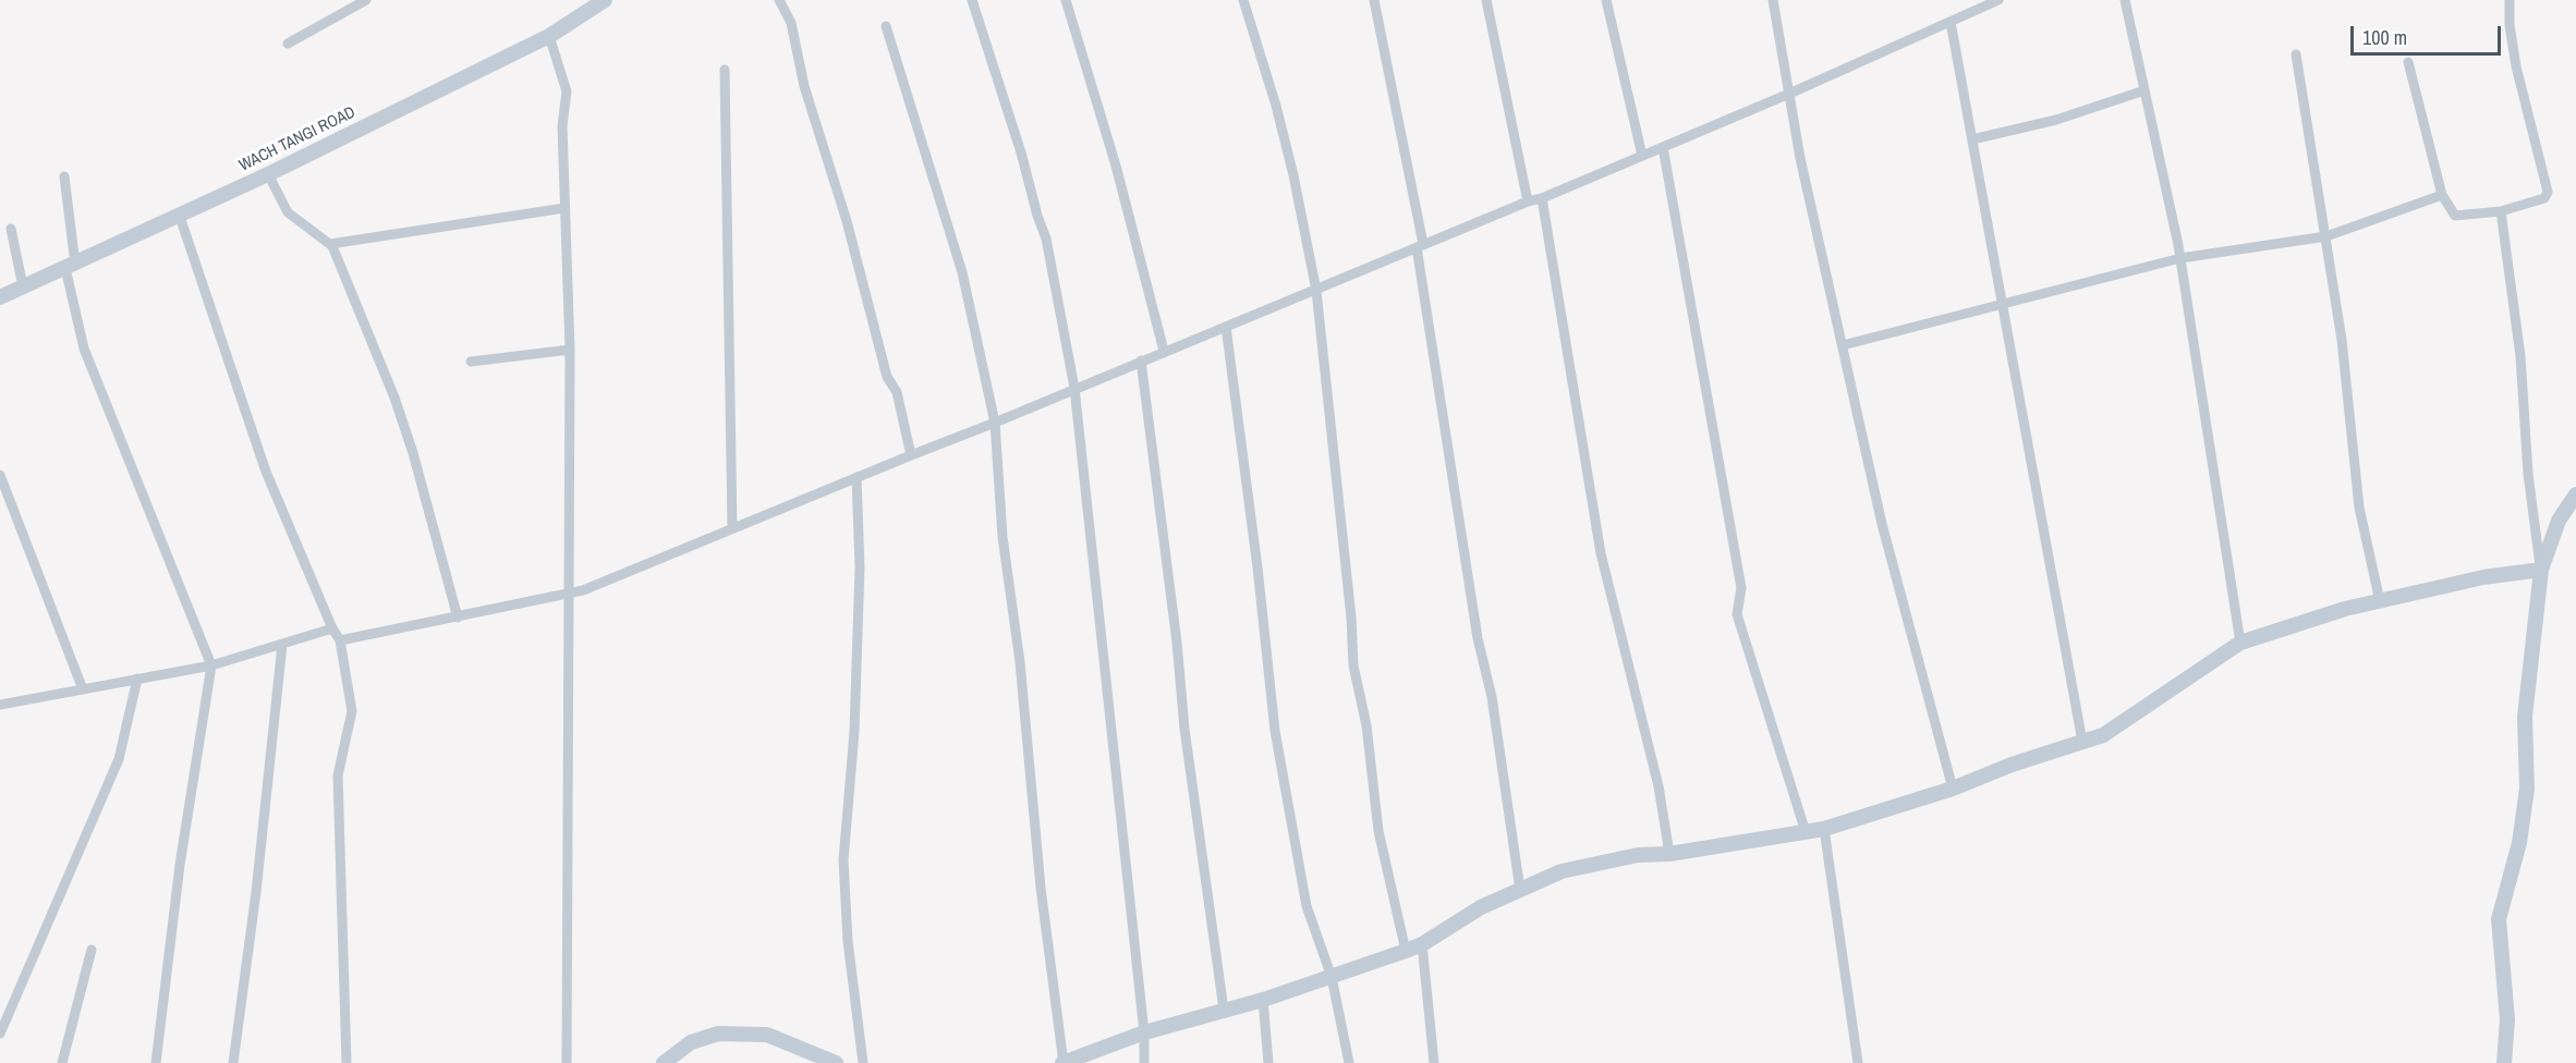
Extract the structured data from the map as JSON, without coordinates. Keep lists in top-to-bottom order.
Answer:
{
  "streets": {
    "street": ["WACH TANGI ROAD"]
  },
  "scale_bar": "100 m"
}
